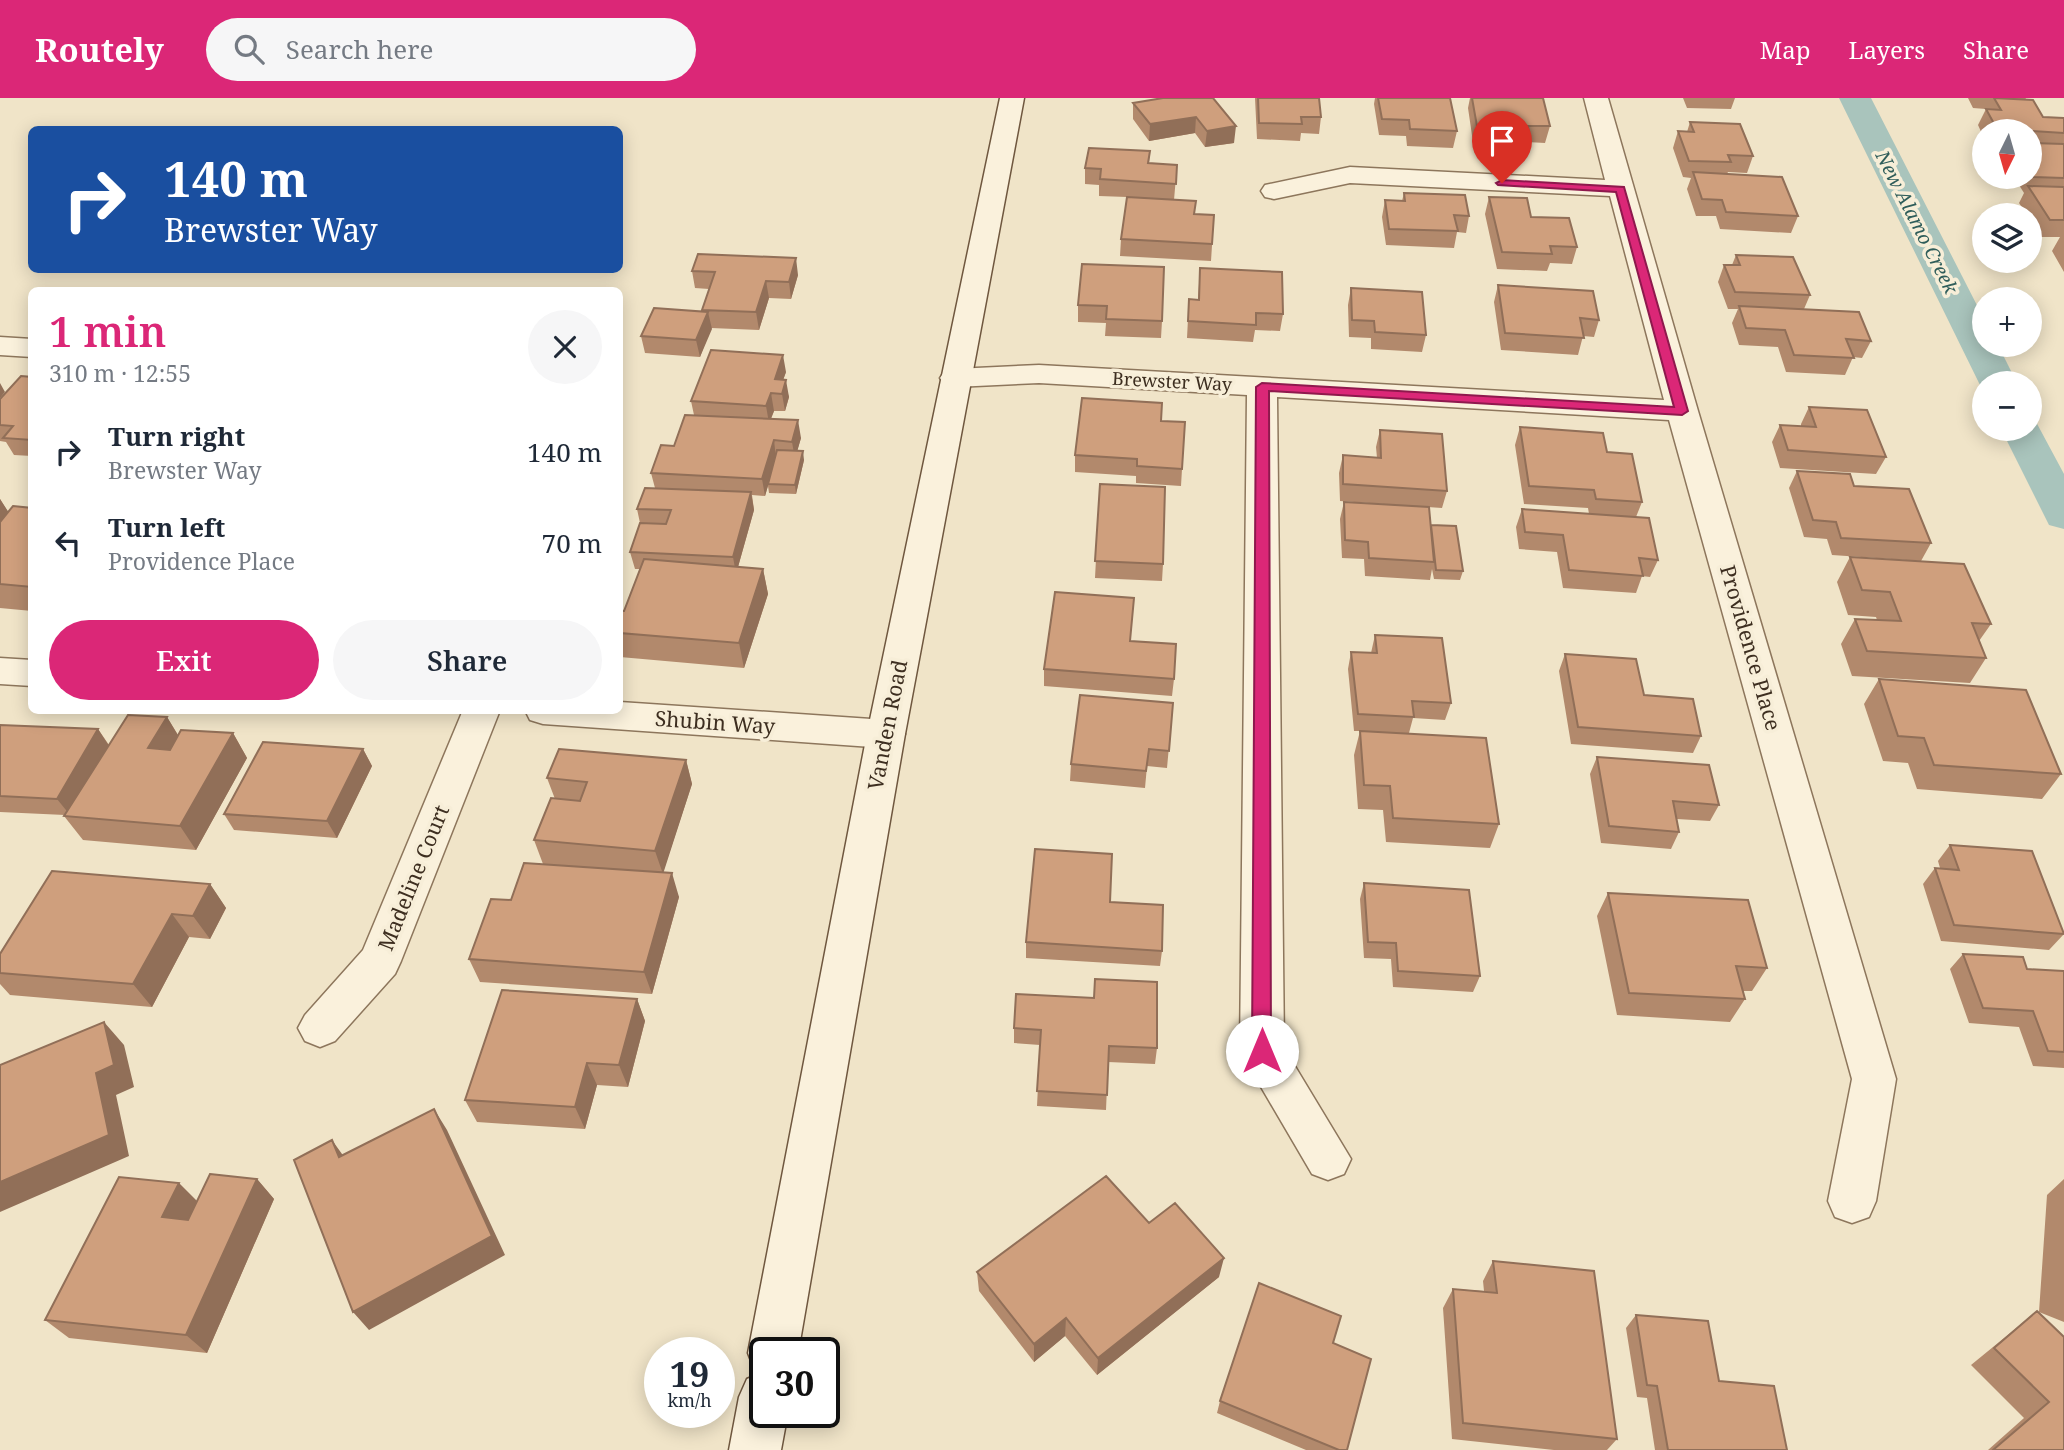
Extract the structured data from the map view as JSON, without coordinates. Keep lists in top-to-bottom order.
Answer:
{
  "streets": {
    "street": [
      "Brewster Way",
      "Providence Place",
      "Shubin Way",
      "Vanden Road",
      "Madeline Court"
    ]
  },
  "crossings": [
    ["Brewster Way", "Providence Place"],
    ["Brewster Way", "Vanden Road"],
    ["Shubin Way", "Vanden Road"]
  ],
  "water": ["New Alamo Creek"],
  "north": "bottom",
  "page": {
    "header": "Routely",
    "search": "Search here",
    "nav": ["Map", "Layers", "Share"],
    "map_buttons": ["+", "−"],
    "turn": ["140 m", "Brewster Way"],
    "heading": ["1 min", "310 m · 12:55"],
    "list": [
      {
        "name": "Turn right",
        "note": "Brewster Way",
        "value": "140 m"
      },
      {
        "name": "Turn left",
        "note": "Providence Place",
        "value": "70 m"
      }
    ],
    "buttons": ["Exit", "Share"],
    "speed": "19 km/h",
    "limit": "30"
  }
}
